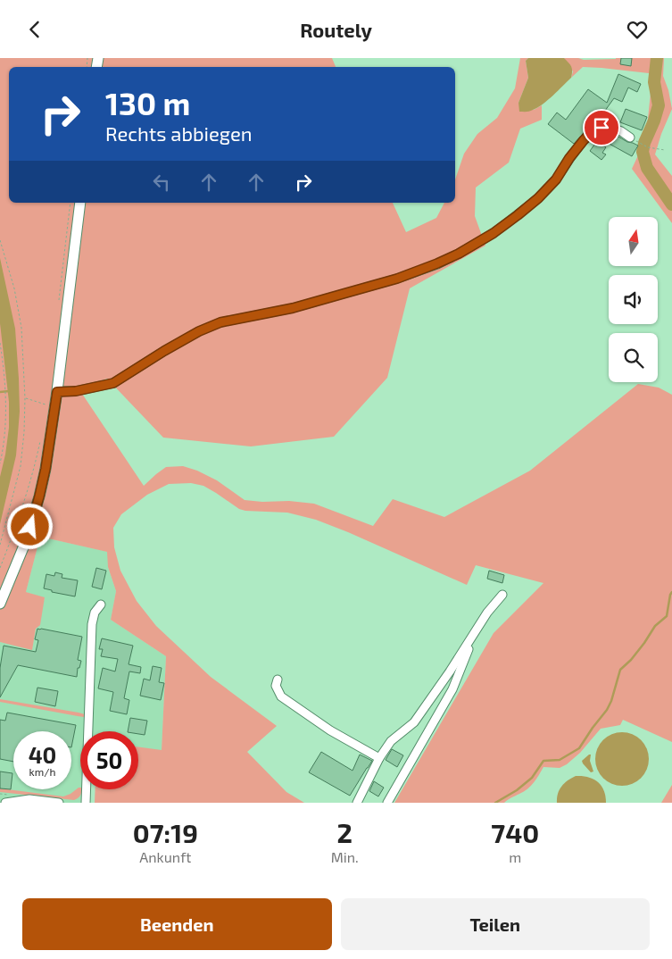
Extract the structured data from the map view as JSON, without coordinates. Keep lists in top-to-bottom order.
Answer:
{
  "north": "top",
  "page": {
    "header": "Routely",
    "turn": ["130 m", "Rechts abbiegen"],
    "speed": "40 km/h",
    "limit": "50",
    "eta": [
      "07:19",
      "Ankunft",
      "2",
      "Min.",
      "740",
      "m"
    ],
    "buttons": ["Beenden", "Teilen"]
  }
}
